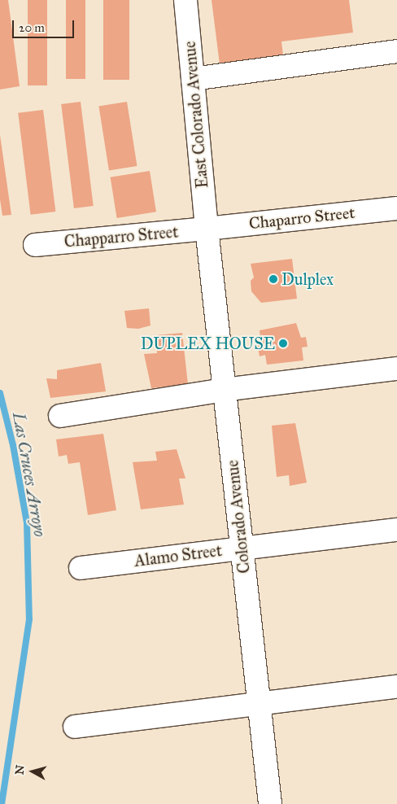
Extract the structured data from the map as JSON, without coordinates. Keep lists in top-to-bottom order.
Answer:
{
  "streets": {
    "street": [
      "East Colorado Avenue",
      "Chaparro Street",
      "Chapparro Street",
      "Colorado Avenue",
      "Alamo Street"
    ]
  },
  "crossings": [
    ["East Colorado Avenue", "Chaparro Street"],
    ["East Colorado Avenue", "Chapparro Street"],
    ["East Colorado Avenue", "Colorado Avenue"],
    ["Chaparro Street", "Chapparro Street"],
    ["Chaparro Street", "Colorado Avenue"],
    ["Chapparro Street", "Colorado Avenue"],
    ["Colorado Avenue", "Alamo Street"]
  ],
  "water": ["Las Cruces Arroyo"],
  "places": ["Dulplex", "DUPLEX HOUSE"],
  "scale_bar": "20 m",
  "north": "left"
}
